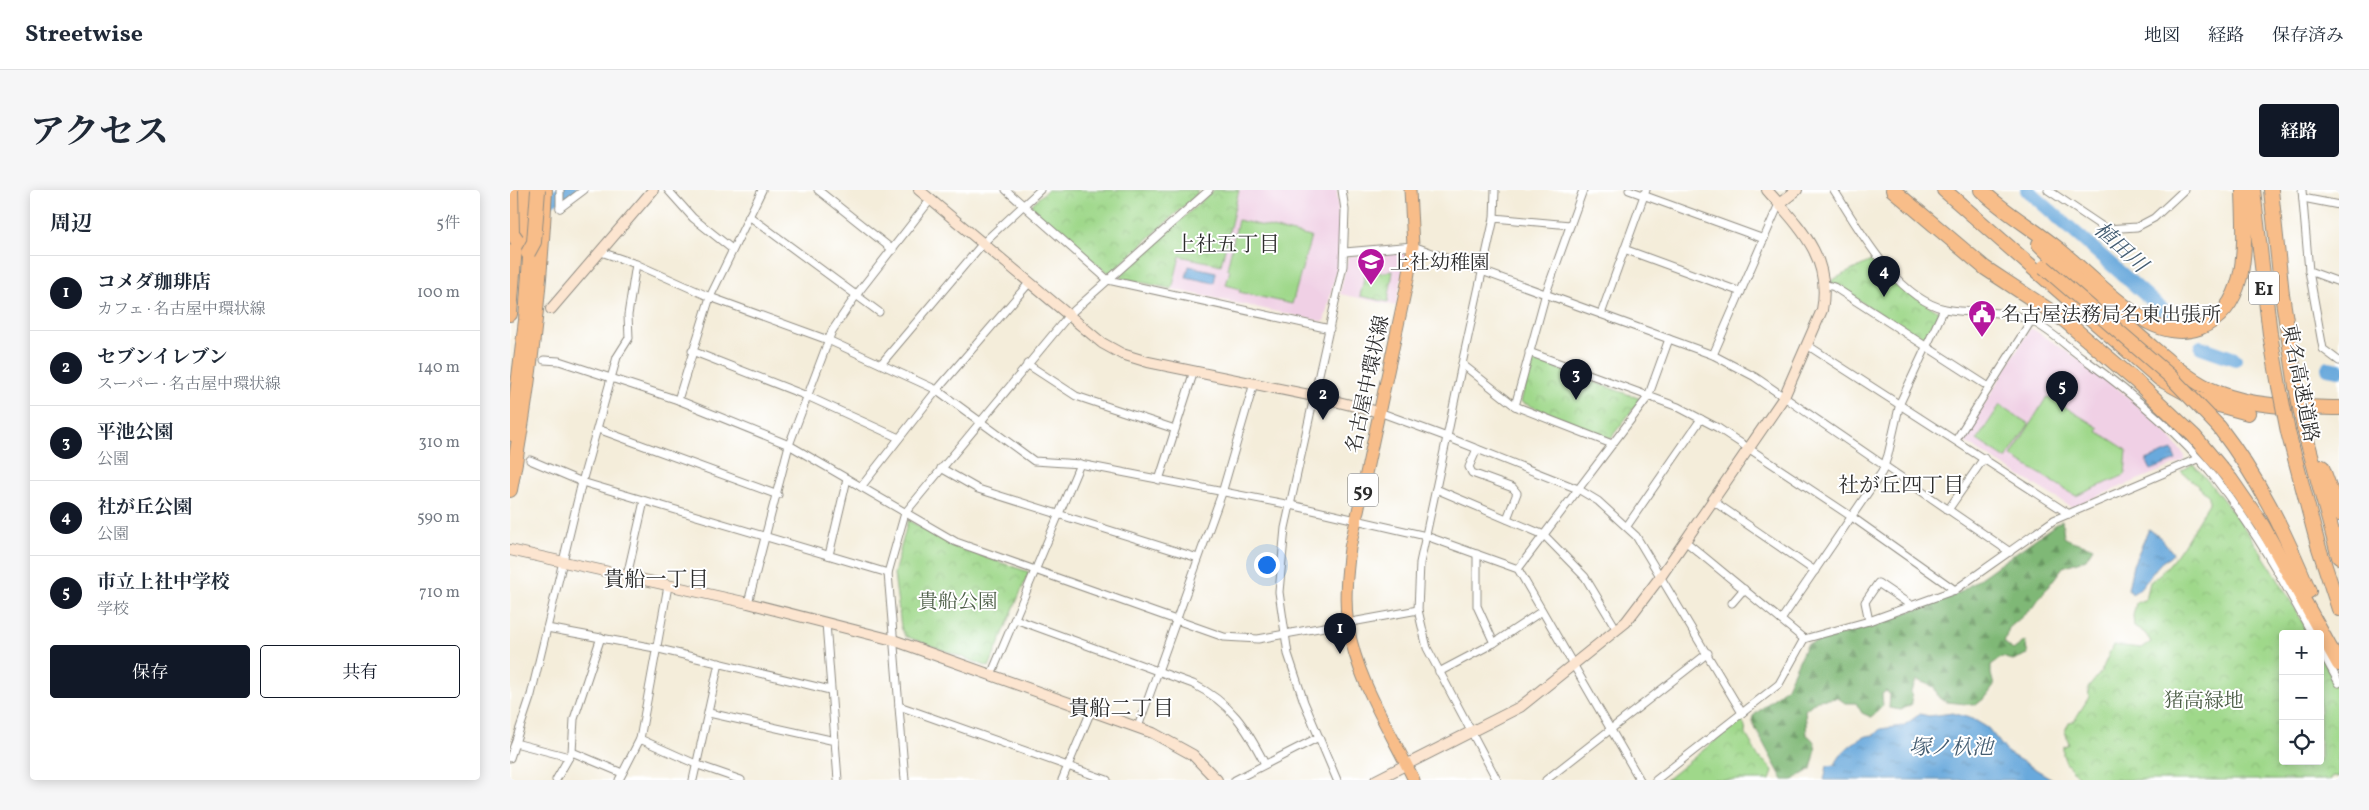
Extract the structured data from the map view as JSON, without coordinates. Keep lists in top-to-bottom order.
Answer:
{
  "streets": {
    "highway": ["E1", "東名高速道路"],
    "main road": ["名古屋中環状線", "59"]
  },
  "districts": [
    "上社五丁目",
    "社が丘四丁目",
    "貴船一丁目",
    "貴船二丁目"
  ],
  "water": ["植田川", "塚ノ杁池"],
  "parks": ["貴船公園", "猪高緑地"],
  "places": {
    "school or university": ["上社幼稚園"],
    "public building": ["名古屋法務局名東出張所"]
  },
  "page": {
    "header": "Streetwise",
    "nav": ["地図", "経路", "保存済み"],
    "title": "アクセス",
    "buttons": [
      "経路",
      ["保存", "共有"]
    ],
    "heading": ["周辺", "5件"],
    "list": [
      {
        "mark": "1",
        "name": "コメダ珈琲店",
        "note": "カフェ · 名古屋中環状線",
        "value": "100 m"
      },
      {
        "mark": "2",
        "name": "セブンイレブン",
        "note": "スーパー · 名古屋中環状線",
        "value": "140 m"
      },
      {
        "mark": "3",
        "name": "平池公園",
        "note": "公園",
        "value": "310 m"
      },
      {
        "mark": "4",
        "name": "社が丘公園",
        "note": "公園",
        "value": "590 m"
      },
      {
        "mark": "5",
        "name": "市立上社中学校",
        "note": "学校",
        "value": "710 m"
      }
    ],
    "pins": [
      "4",
      "3",
      "5",
      "2",
      "1"
    ],
    "map_buttons": ["+", "−"]
  }
}
